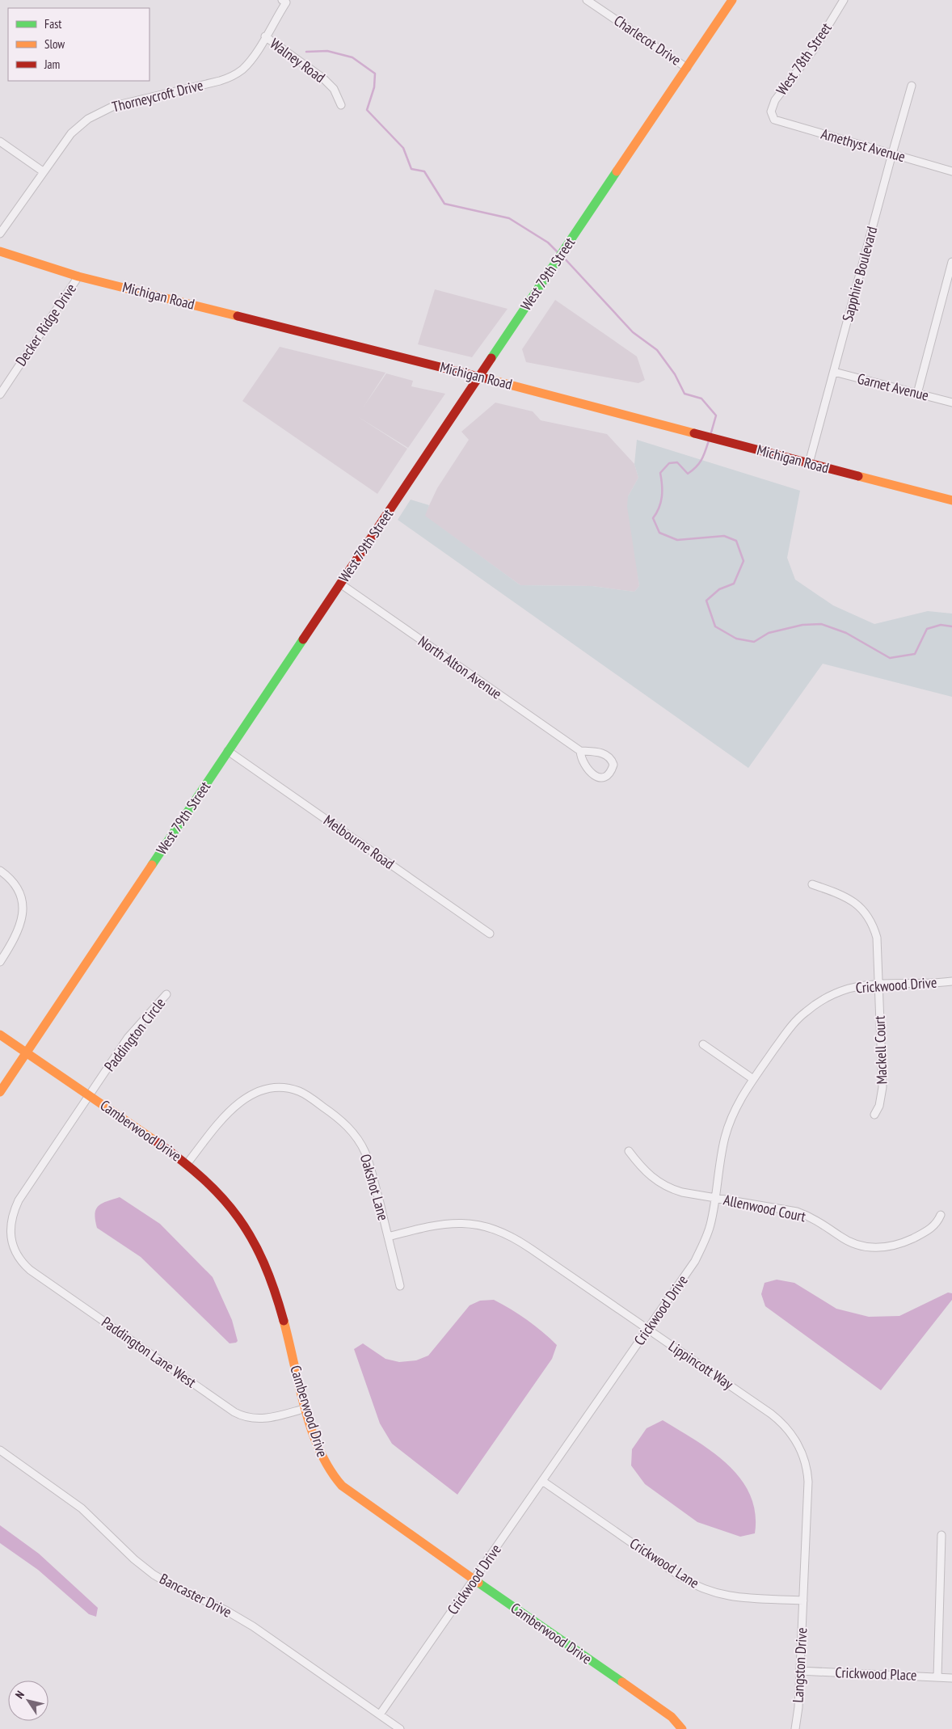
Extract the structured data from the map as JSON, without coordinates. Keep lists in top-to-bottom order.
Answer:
{
  "streets": {
    "main road": ["West 79th Street", "Michigan Road", "Camberwood Drive"],
    "street": [
      "Charlecot Drive",
      "West 78th Street",
      "Walney Road",
      "Thorneycroft Drive",
      "Amethyst Avenue",
      "Sapphire Boulevard",
      "Decker Ridge Drive",
      "Garnet Avenue",
      "North Alton Avenue",
      "Melbourne Road",
      "Crickwood Drive",
      "Paddington Circle",
      "Mackell Court",
      "Oakshot Lane",
      "Allenwood Court",
      "Paddington Lane West",
      "Lippincott Way",
      "Crickwood Lane",
      "Bancaster Drive",
      "Langston Drive",
      "Crickwood Place"
    ]
  },
  "crossings": [
    ["Charlecot Drive", "West 79th Street"],
    ["West 78th Street", "Amethyst Avenue"],
    ["Walney Road", "Thorneycroft Drive"],
    ["Amethyst Avenue", "Sapphire Boulevard"],
    ["West 79th Street", "Michigan Road"],
    ["West 79th Street", "North Alton Avenue"],
    ["West 79th Street", "Melbourne Road"],
    ["West 79th Street", "Camberwood Drive"],
    ["Sapphire Boulevard", "Michigan Road"],
    ["Sapphire Boulevard", "Garnet Avenue"],
    ["Michigan Road", "Decker Ridge Drive"],
    ["Crickwood Drive", "Mackell Court"],
    ["Crickwood Drive", "Camberwood Drive"],
    ["Crickwood Drive", "Allenwood Court"],
    ["Crickwood Drive", "Lippincott Way"],
    ["Crickwood Drive", "Crickwood Lane"],
    ["Crickwood Drive", "Bancaster Drive"],
    ["Paddington Circle", "Camberwood Drive"],
    ["Paddington Circle", "Paddington Lane West"],
    ["Camberwood Drive", "Oakshot Lane"],
    ["Camberwood Drive", "Paddington Lane West"],
    ["Oakshot Lane", "Lippincott Way"],
    ["Lippincott Way", "Crickwood Lane"],
    ["Lippincott Way", "Langston Drive"],
    ["Crickwood Lane", "Langston Drive"],
    ["Langston Drive", "Crickwood Place"]
  ],
  "legend": ["Fast", "Slow", "Jam"],
  "north": "top left"
}
